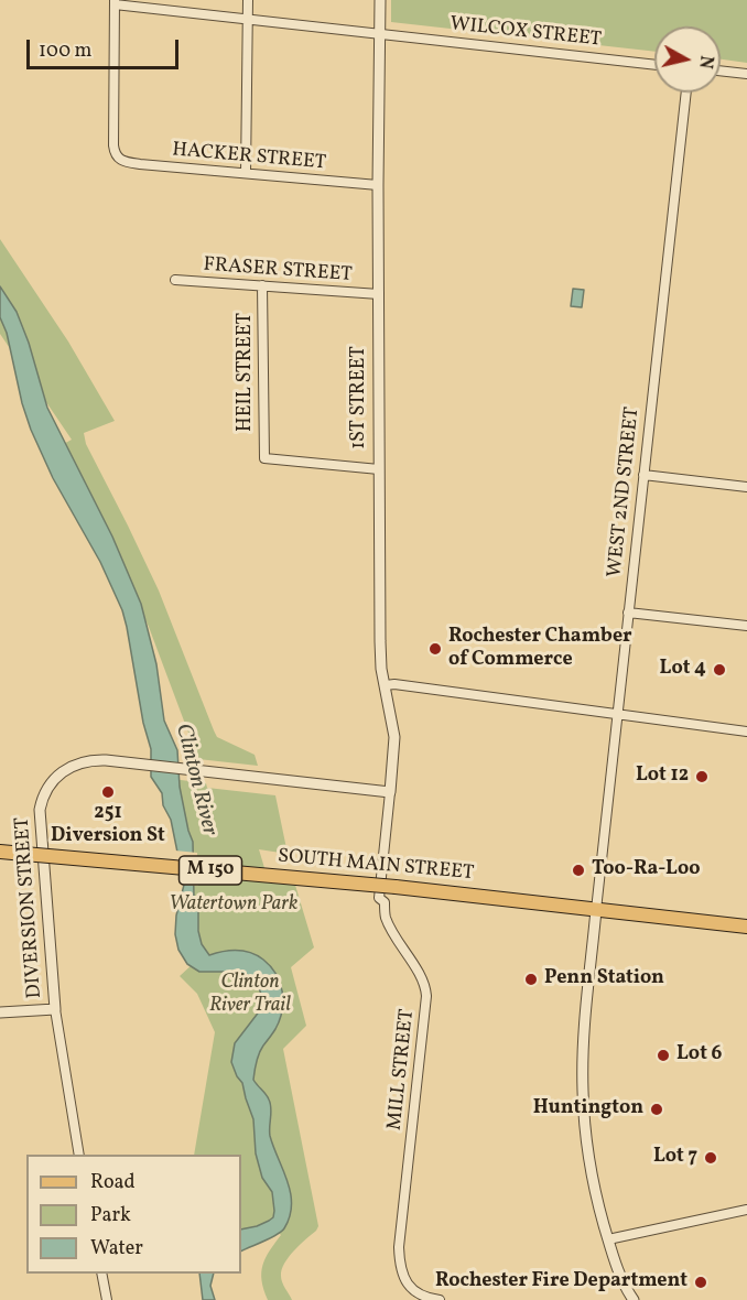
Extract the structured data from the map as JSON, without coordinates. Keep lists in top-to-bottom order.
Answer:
{
  "streets": {
    "main road": ["SOUTH MAIN STREET", "M 150"],
    "street": [
      "WILCOX STREET",
      "HACKER STREET",
      "FRASER STREET",
      "HEIL STREET",
      "1ST STREET",
      "WEST 2ND STREET",
      "DIVERSION STREET",
      "MILL STREET"
    ]
  },
  "crossings": [
    ["WILCOX STREET", "HACKER STREET"],
    ["WILCOX STREET", "1ST STREET"],
    ["HACKER STREET", "1ST STREET"],
    ["FRASER STREET", "HEIL STREET"],
    ["FRASER STREET", "1ST STREET"],
    ["HEIL STREET", "1ST STREET"],
    ["1ST STREET", "DIVERSION STREET"],
    ["1ST STREET", "MILL STREET"],
    ["WEST 2ND STREET", "SOUTH MAIN STREET"],
    ["DIVERSION STREET", "MILL STREET"]
  ],
  "water": ["Clinton River"],
  "parks": ["Watertown Park", "Clinton River Trail"],
  "places": [
    "Rochester Chamber of Commerce",
    "Lot 4",
    "Lot 12",
    "251 Diversion St",
    "Too-Ra-Loo",
    "Penn Station",
    "Lot 6",
    "Huntington",
    "Lot 7",
    "Rochester Fire Department"
  ],
  "legend": ["Road", "Park", "Water"],
  "scale_bar": "100 m",
  "north": "right"
}
